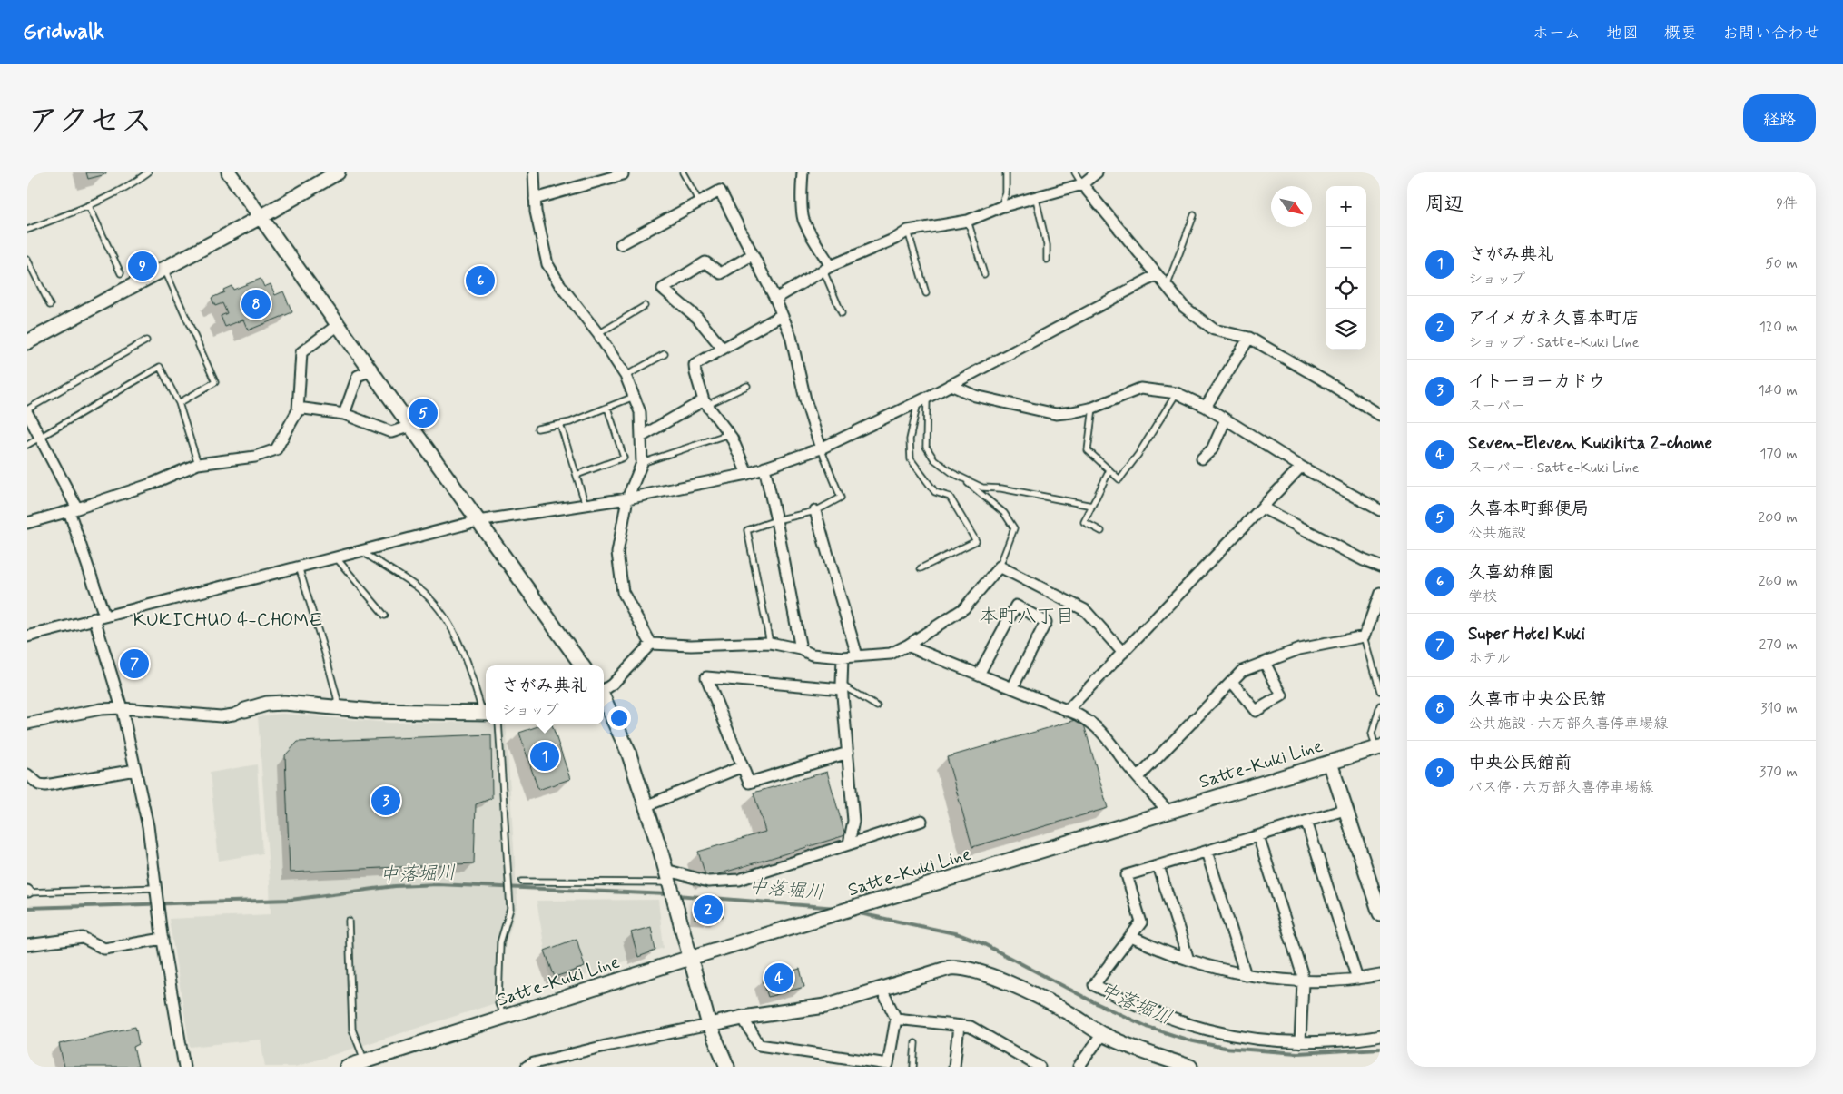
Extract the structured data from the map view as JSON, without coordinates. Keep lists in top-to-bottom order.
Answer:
{
  "streets": {
    "street": ["Satte-Kuki Line"]
  },
  "districts": ["本町八丁目", "KUKICHUO 4-CHOME"],
  "water": ["中落堀川"],
  "north": "bottom right",
  "page": {
    "header": "Gridwalk",
    "nav": [
      "ホーム",
      "地図",
      "概要",
      "お問い合わせ"
    ],
    "title": "アクセス",
    "buttons": "経路",
    "heading": ["周辺", "9件"],
    "map_buttons": ["+", "−"],
    "list": [
      {
        "mark": "1",
        "name": "さがみ典礼",
        "note": "ショップ",
        "value": "50 m"
      },
      {
        "mark": "2",
        "name": "アイメガネ久喜本町店",
        "note": "ショップ · Satte-Kuki Line",
        "value": "120 m"
      },
      {
        "mark": "3",
        "name": "イトーヨーカドウ",
        "note": "スーパー",
        "value": "140 m"
      },
      {
        "mark": "4",
        "name": "Seven-Eleven Kukikita 2-chome",
        "note": "スーパー · Satte-Kuki Line",
        "value": "170 m"
      },
      {
        "mark": "5",
        "name": "久喜本町郵便局",
        "note": "公共施設",
        "value": "200 m"
      },
      {
        "mark": "6",
        "name": "久喜幼稚園",
        "note": "学校",
        "value": "260 m"
      },
      {
        "mark": "7",
        "name": "Super Hotel Kuki",
        "note": "ホテル",
        "value": "270 m"
      },
      {
        "mark": "8",
        "name": "久喜市中央公民館",
        "note": "公共施設 · 六万部久喜停車場線",
        "value": "310 m"
      },
      {
        "mark": "9",
        "name": "中央公民館前",
        "note": "バス停 · 六万部久喜停車場線",
        "value": "370 m"
      }
    ],
    "pins": [
      "9",
      "6",
      "8",
      "5",
      "7",
      "1",
      "3",
      "2",
      "4"
    ],
    "popup": ["さがみ典礼", "ショップ"]
  }
}
